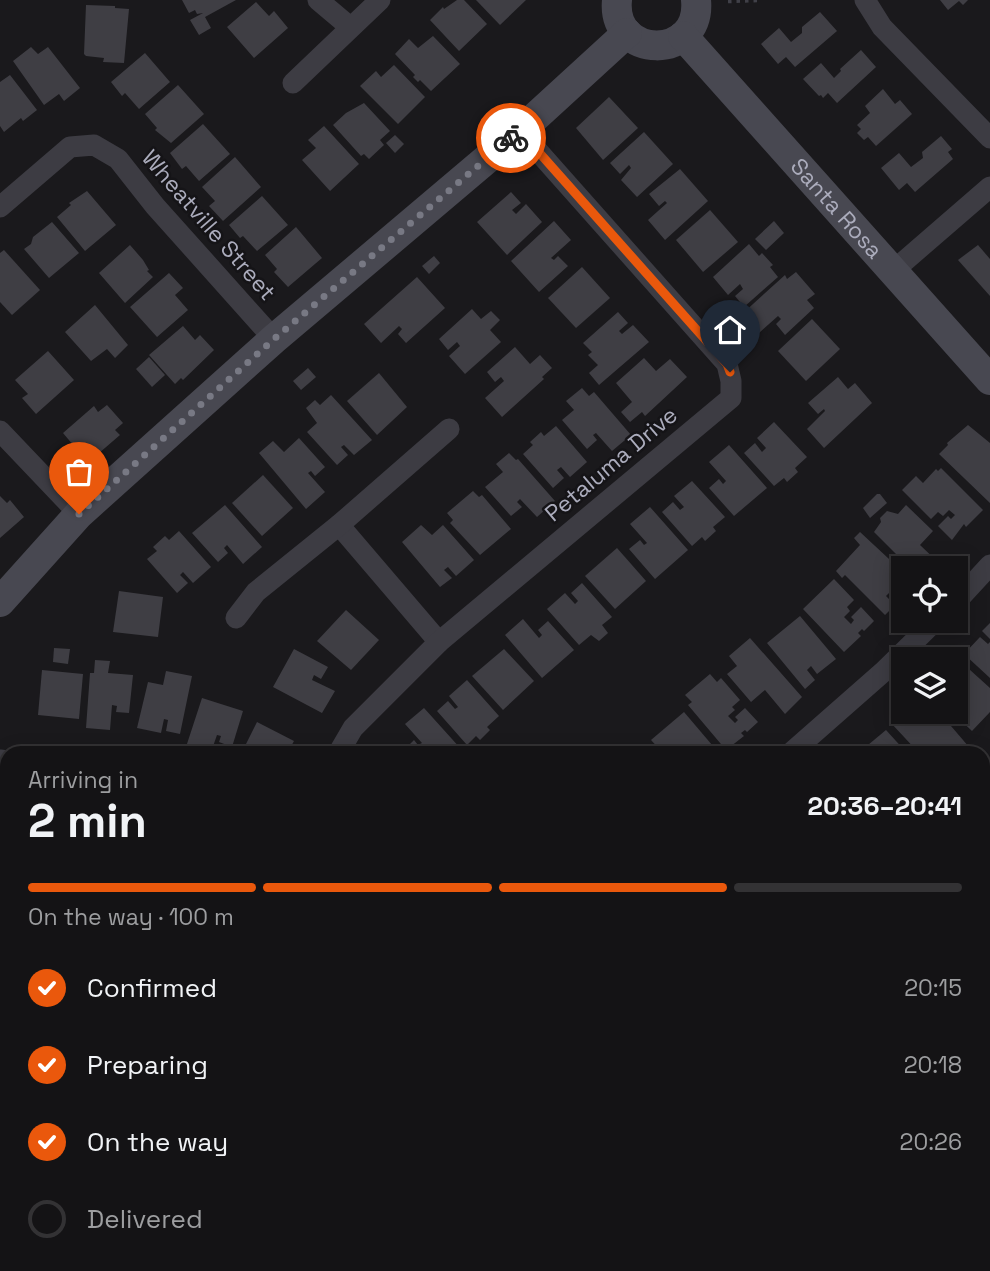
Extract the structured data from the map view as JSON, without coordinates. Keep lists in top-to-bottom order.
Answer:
{
  "streets": {
    "street": ["Santa Rosa", "Wheatville Street", "Petaluma Drive"]
  },
  "page": {
    "heading": ["2 min", "Arriving in", "20:36–20:41"],
    "bar": "On the way · 100 m",
    "list": [
      ["Confirmed", "20:15"],
      ["Preparing", "20:18"],
      ["On the way", "20:26"],
      "Delivered"
    ]
  }
}
